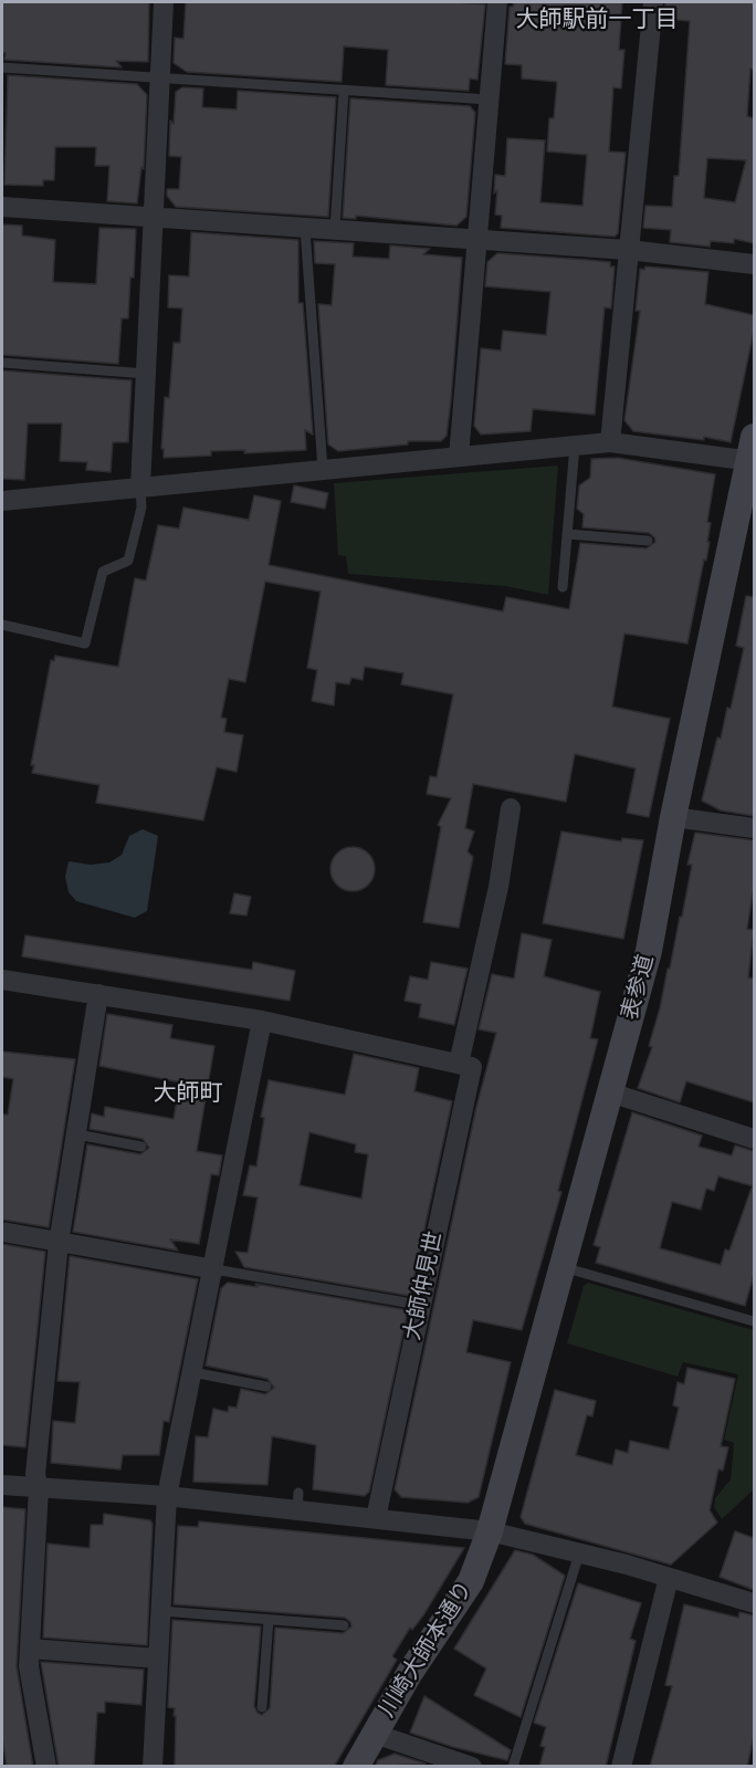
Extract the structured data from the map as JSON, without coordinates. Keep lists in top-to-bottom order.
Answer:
{
  "streets": {
    "street": ["表参道", "大師仲見世", "川崎大師本通り"]
  },
  "crossings": [
    ["表参道", "川崎大師本通り"]
  ],
  "districts": ["大師駅前一丁目", "大師町"]
}
